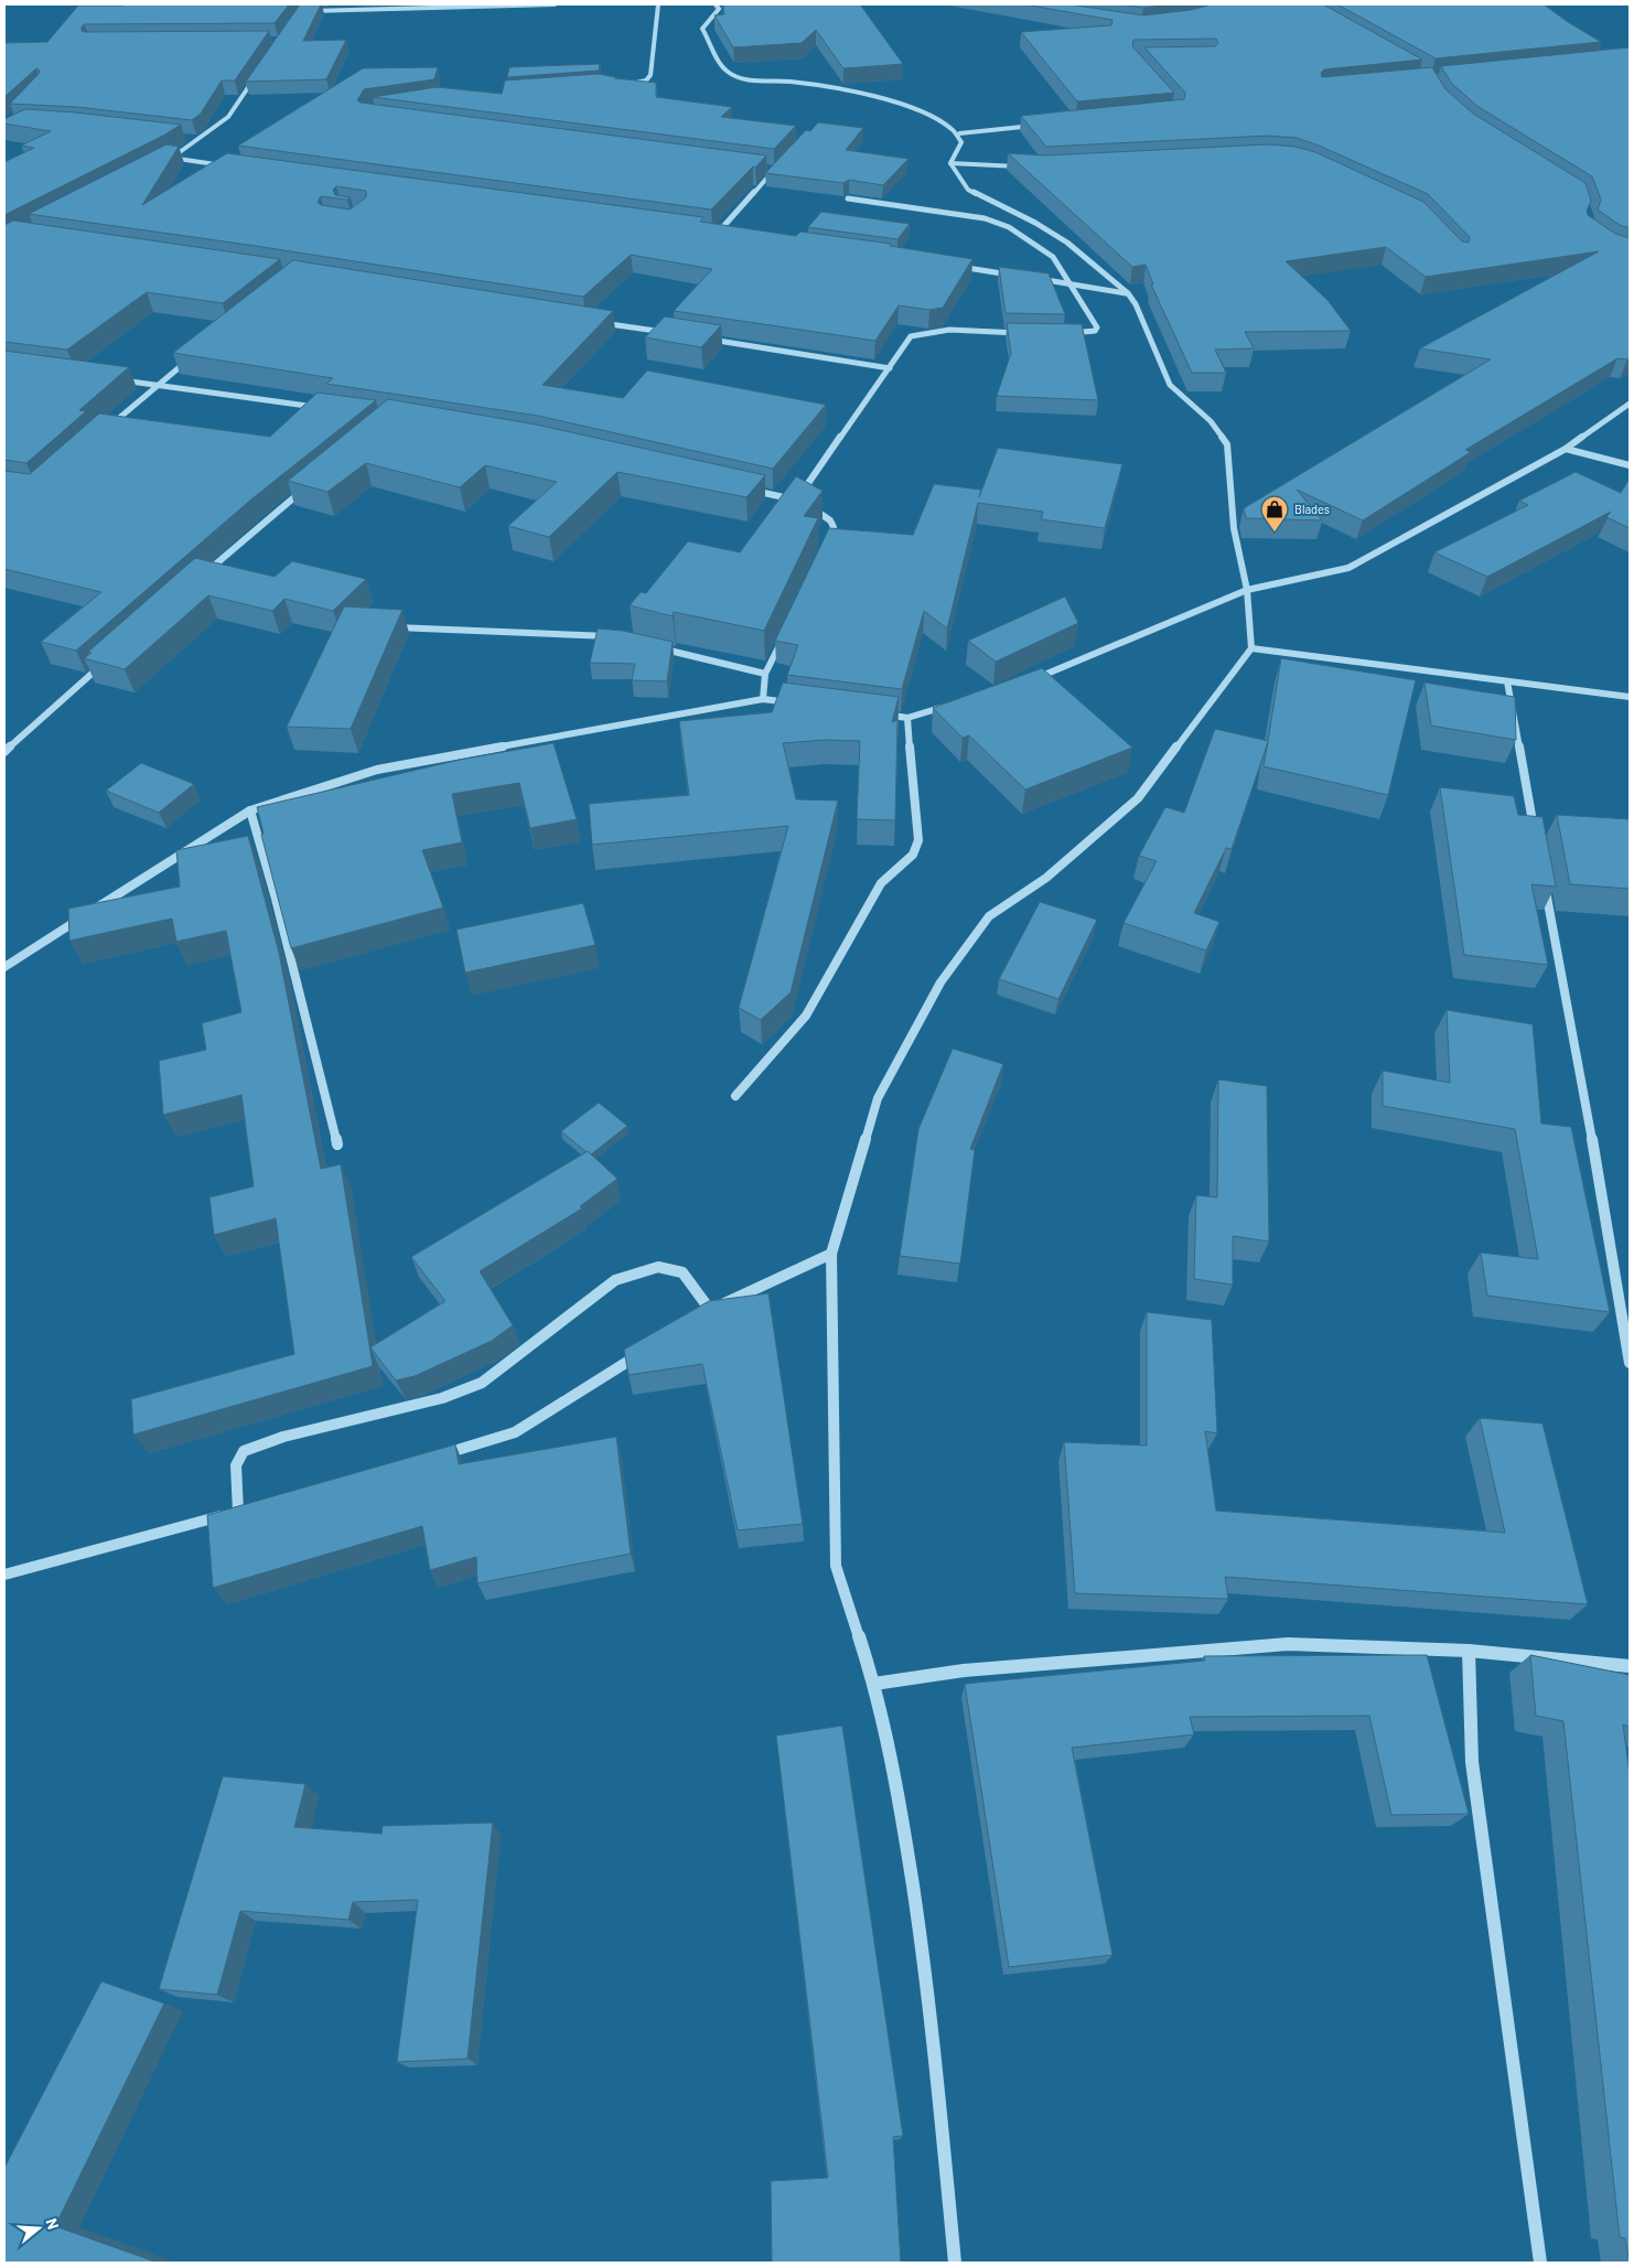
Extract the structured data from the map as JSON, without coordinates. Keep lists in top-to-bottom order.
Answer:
{
  "places": {
    "shop": ["Blades"]
  },
  "north": "right"
}
